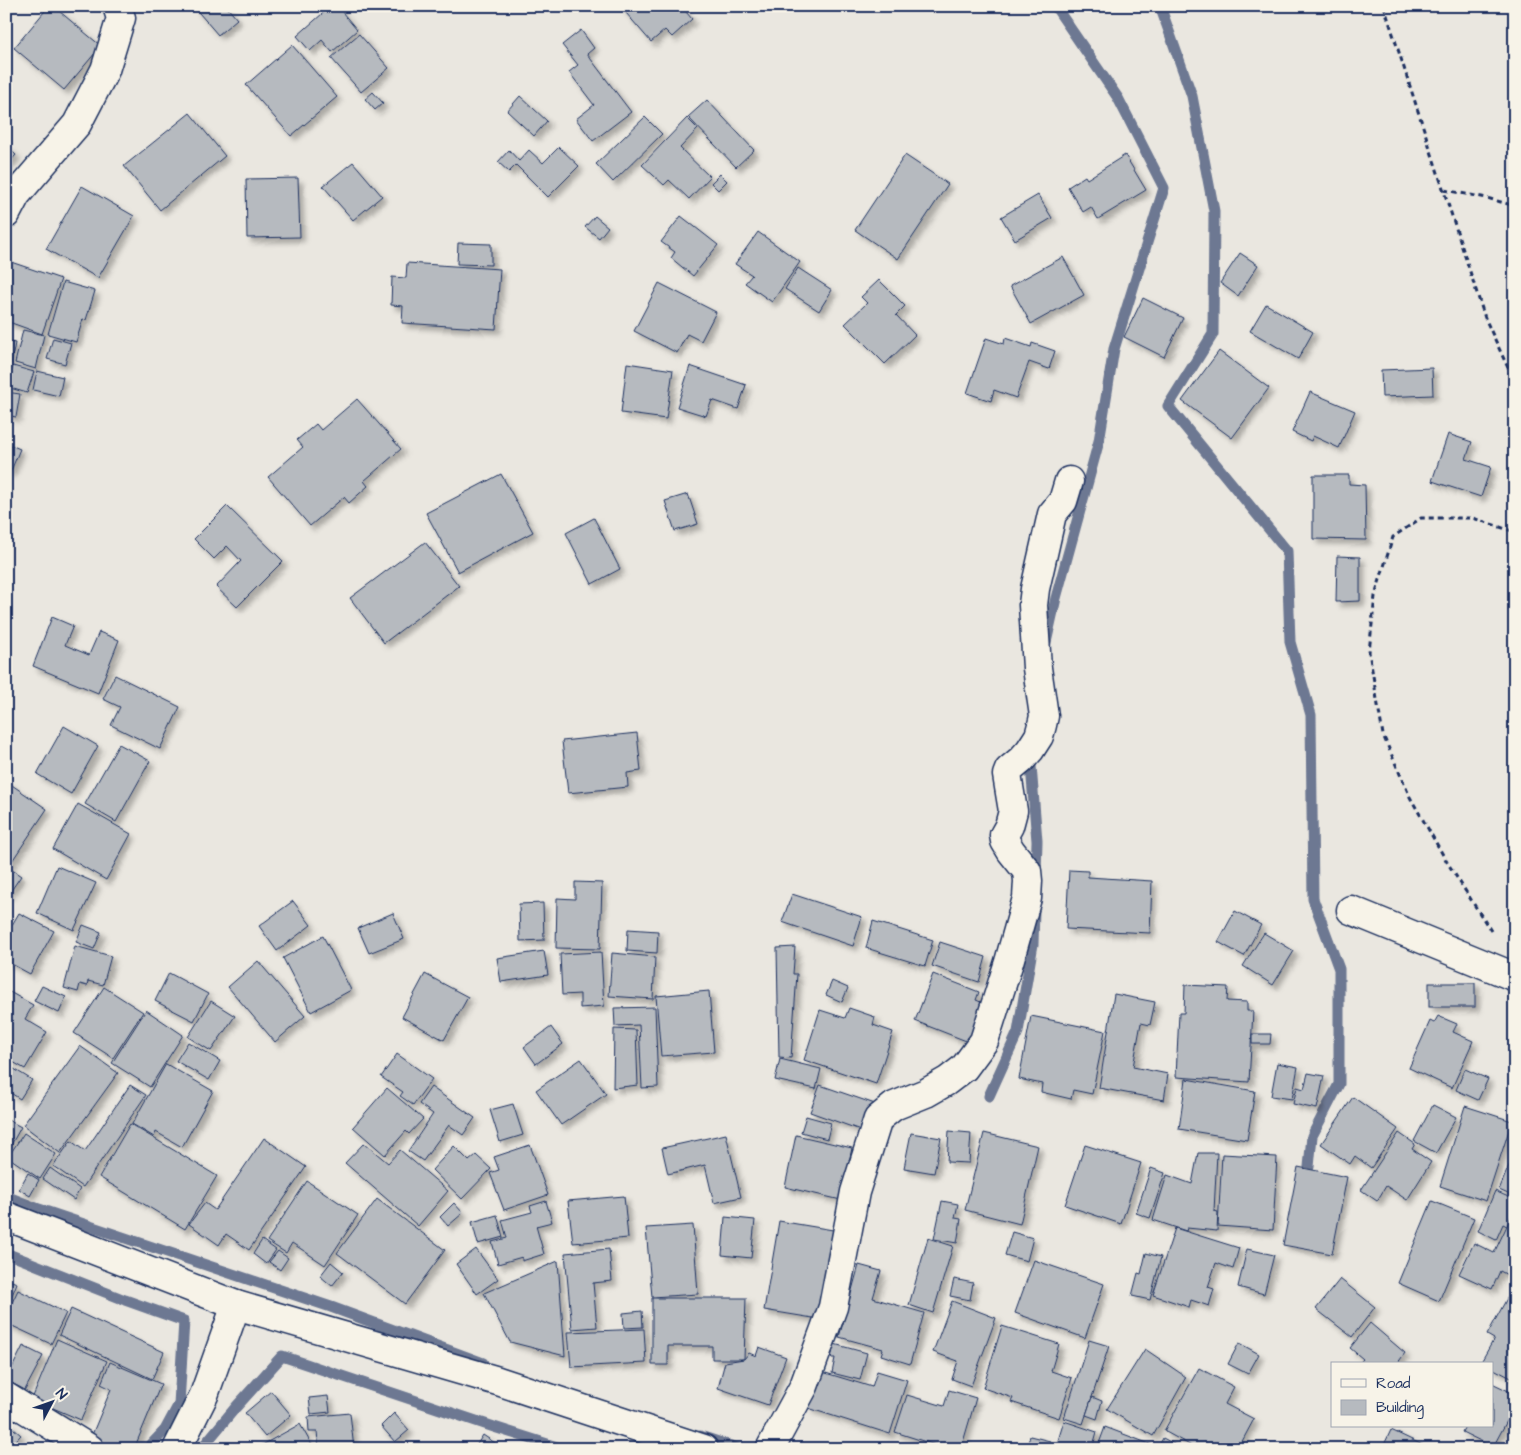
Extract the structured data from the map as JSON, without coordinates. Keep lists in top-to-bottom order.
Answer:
{
  "legend": ["Road", "Building"],
  "north": "top right"
}
